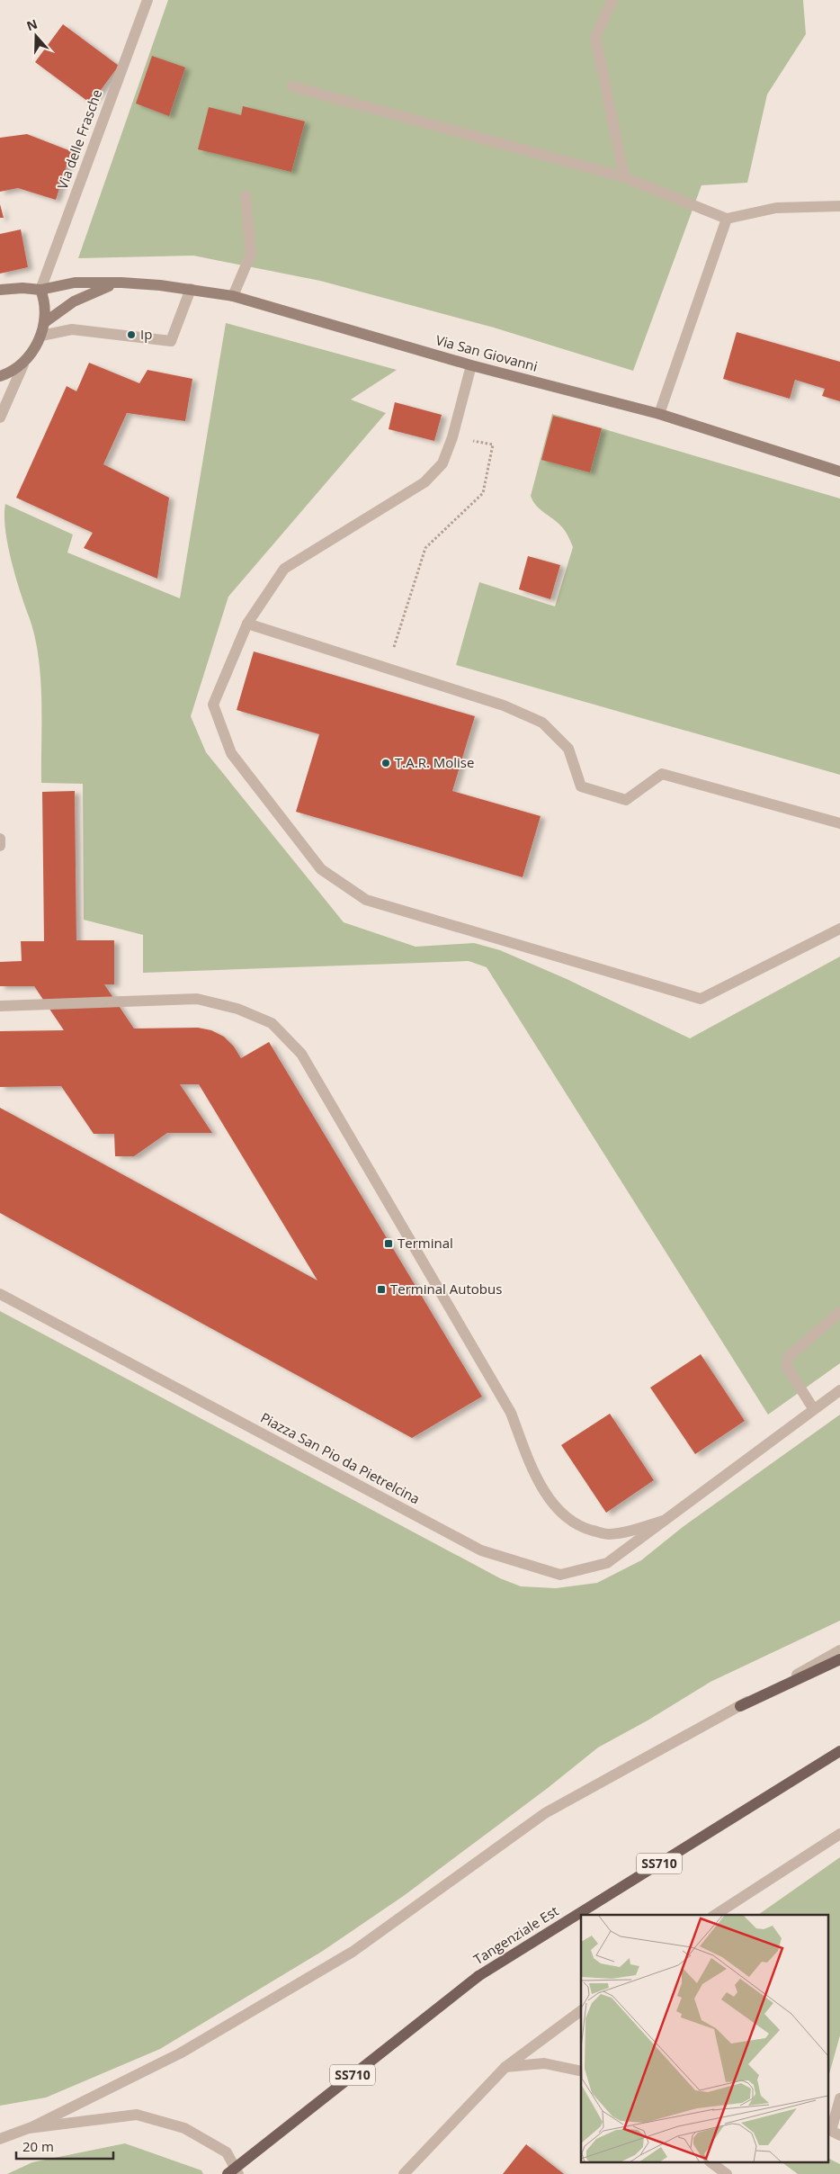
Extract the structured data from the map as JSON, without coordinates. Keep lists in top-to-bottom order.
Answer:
{
  "streets": {
    "main road": ["Via San Giovanni", "SS710", "Tangenziale Est"],
    "street": ["Via delle Frasche", "Piazza San Pio da Pietrelcina"]
  },
  "crossings": [
    ["Via delle Frasche", "Via San Giovanni"]
  ],
  "places": {
    "other": ["Ip", "T.A.R. Molise"],
    "transit": ["Terminal", "Terminal Autobus"]
  },
  "scale_bar": "20 m",
  "north": "top"
}
